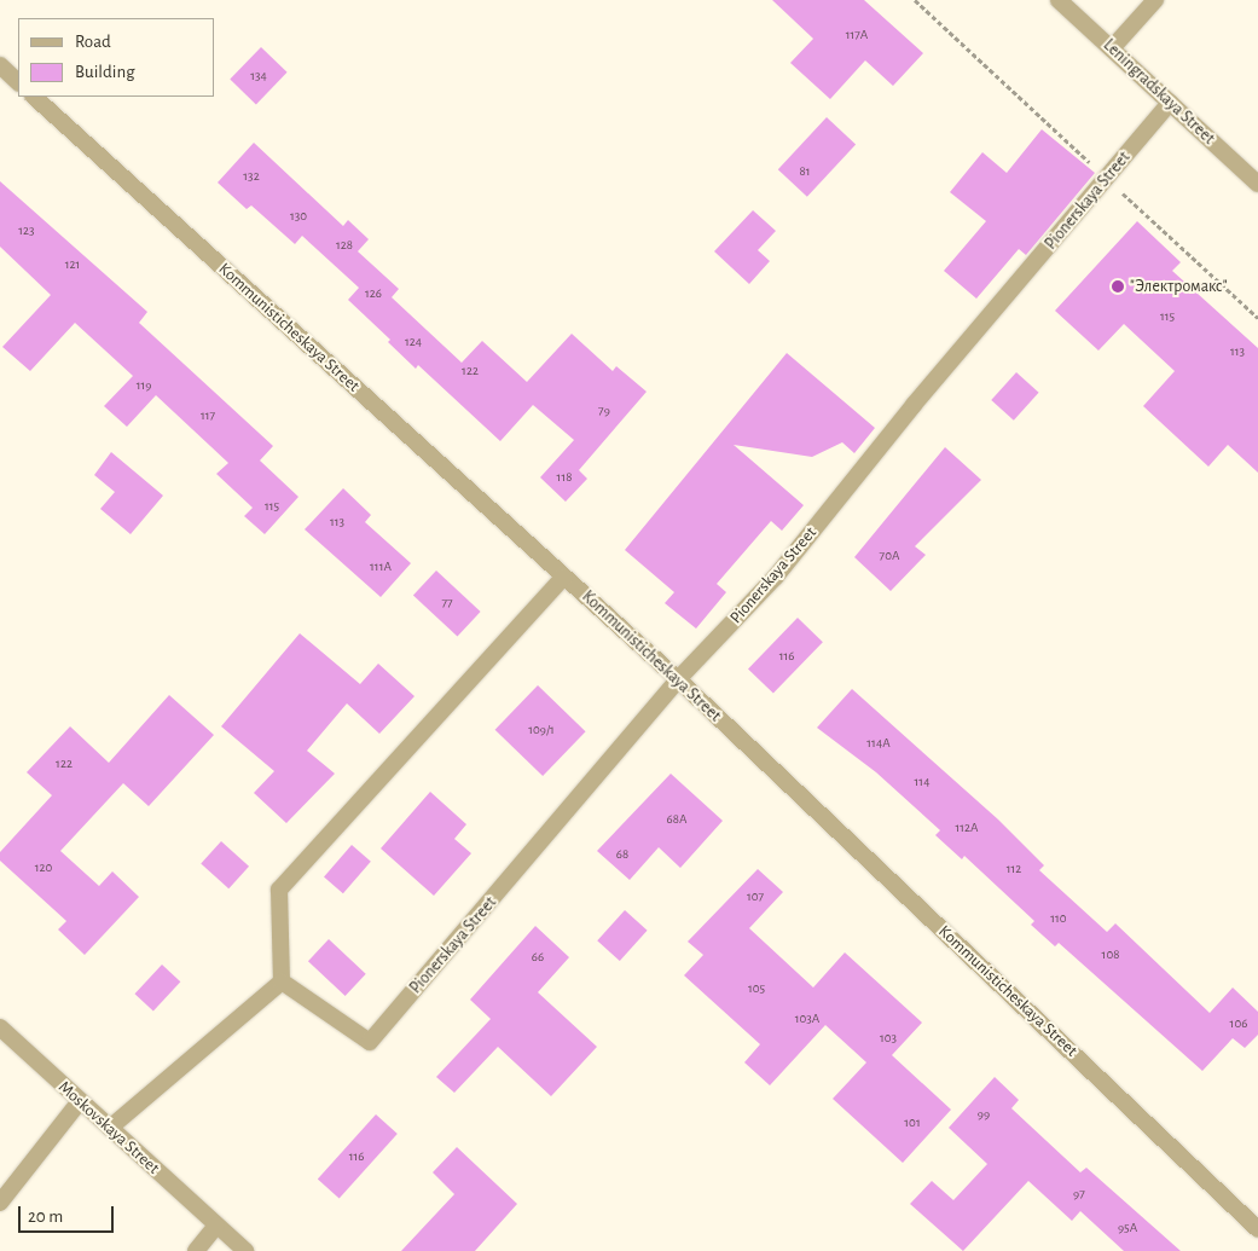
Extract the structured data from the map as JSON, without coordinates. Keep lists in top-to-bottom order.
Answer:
{
  "streets": {
    "street": [
      "Leningradskaya Street",
      "Pionerskaya Street",
      "Kommunisticheskaya Street",
      "Moskovskaya Street"
    ]
  },
  "crossings": [
    ["Leningradskaya Street", "Pionerskaya Street"],
    ["Pionerskaya Street", "Kommunisticheskaya Street"]
  ],
  "places": ["\"Электромакс\""],
  "house_numbers": [
    "117А",
    "134",
    "81",
    "132",
    "130",
    "123",
    "128",
    "121",
    "126",
    "115",
    "124",
    "113",
    "122",
    "119",
    "79",
    "117",
    "118",
    "115",
    "113",
    "70А",
    "111А",
    "77",
    "116",
    "109/1",
    "114А",
    "122",
    "114",
    "68А",
    "112А",
    "68",
    "120",
    "112",
    "107",
    "110",
    "108",
    "66",
    "105",
    "103А",
    "106",
    "103",
    "99",
    "101",
    "116",
    "97",
    "95А"
  ],
  "legend": ["Road", "Building"],
  "scale_bar": "20 m"
}
